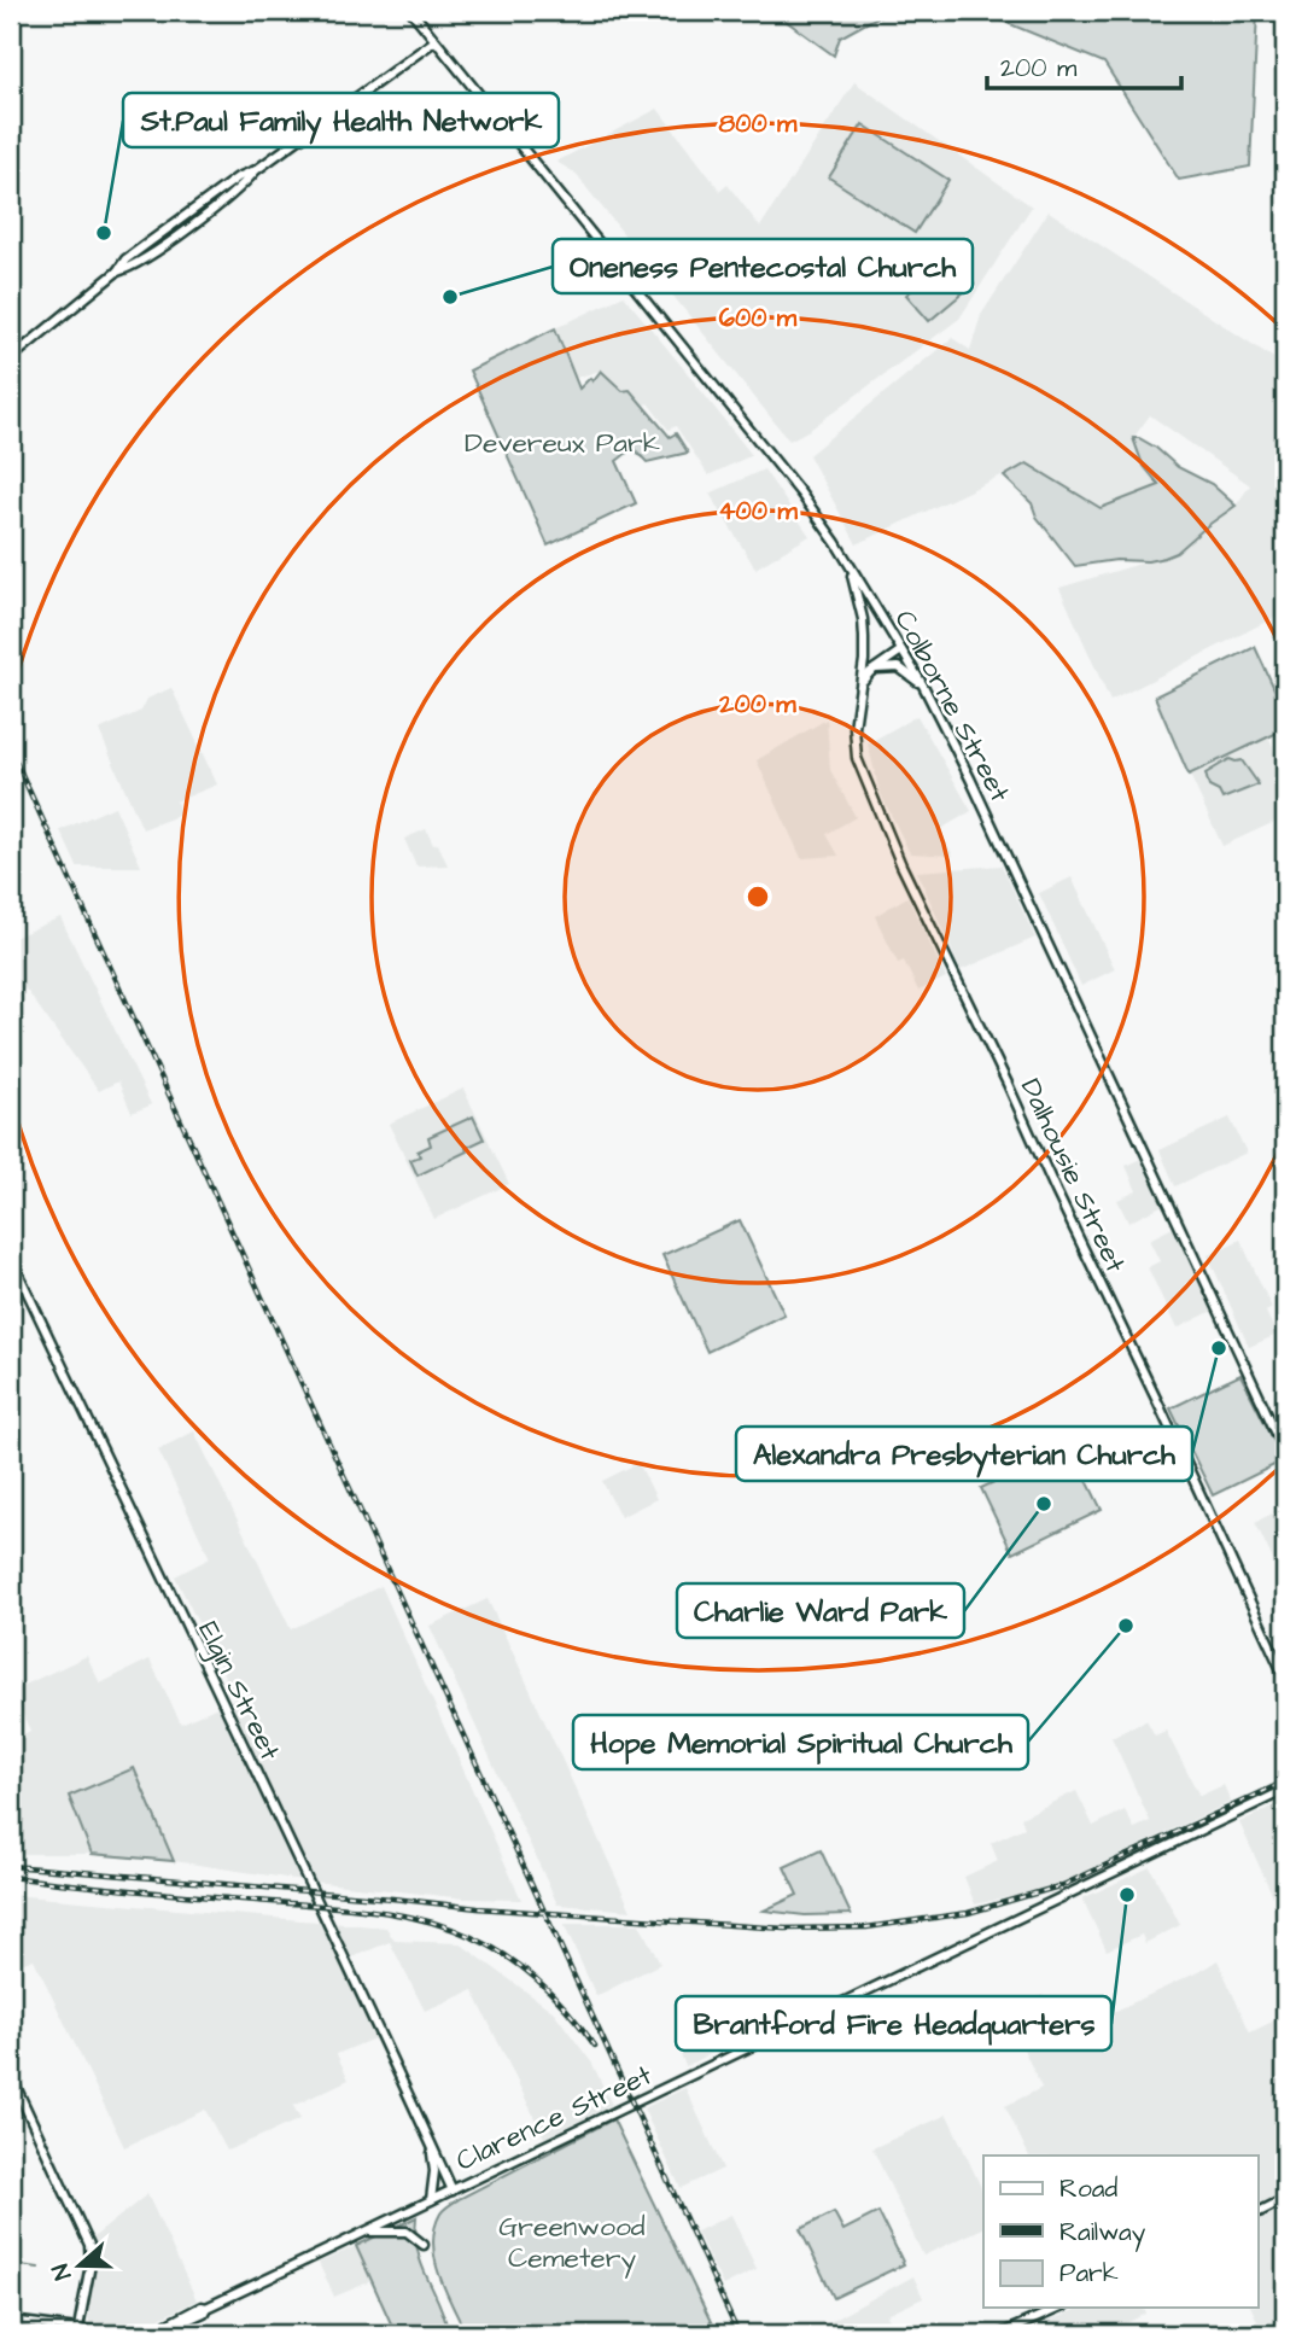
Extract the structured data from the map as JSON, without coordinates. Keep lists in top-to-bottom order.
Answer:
{
  "streets": {
    "main road": [
      "Colborne Street",
      "Dalhousie Street",
      "Elgin Street",
      "Clarence Street"
    ]
  },
  "crossings": [
    ["Colborne Street", "Dalhousie Street"],
    ["Elgin Street", "Clarence Street"]
  ],
  "parks": ["Devereux Park", "Greenwood Cemetery"],
  "places": [
    "St.Paul Family Health Network",
    "Oneness Pentecostal Church",
    "Alexandra Presbyterian Church",
    "Charlie Ward Park",
    "Hope Memorial Spiritual Church",
    "Brantford Fire Headquarters"
  ],
  "legend": ["Road", "Railway", "Park"],
  "scale_bar": "200 m",
  "north": "left",
  "rings": [
    "800 m",
    "600 m",
    "400 m",
    "200 m"
  ]
}
